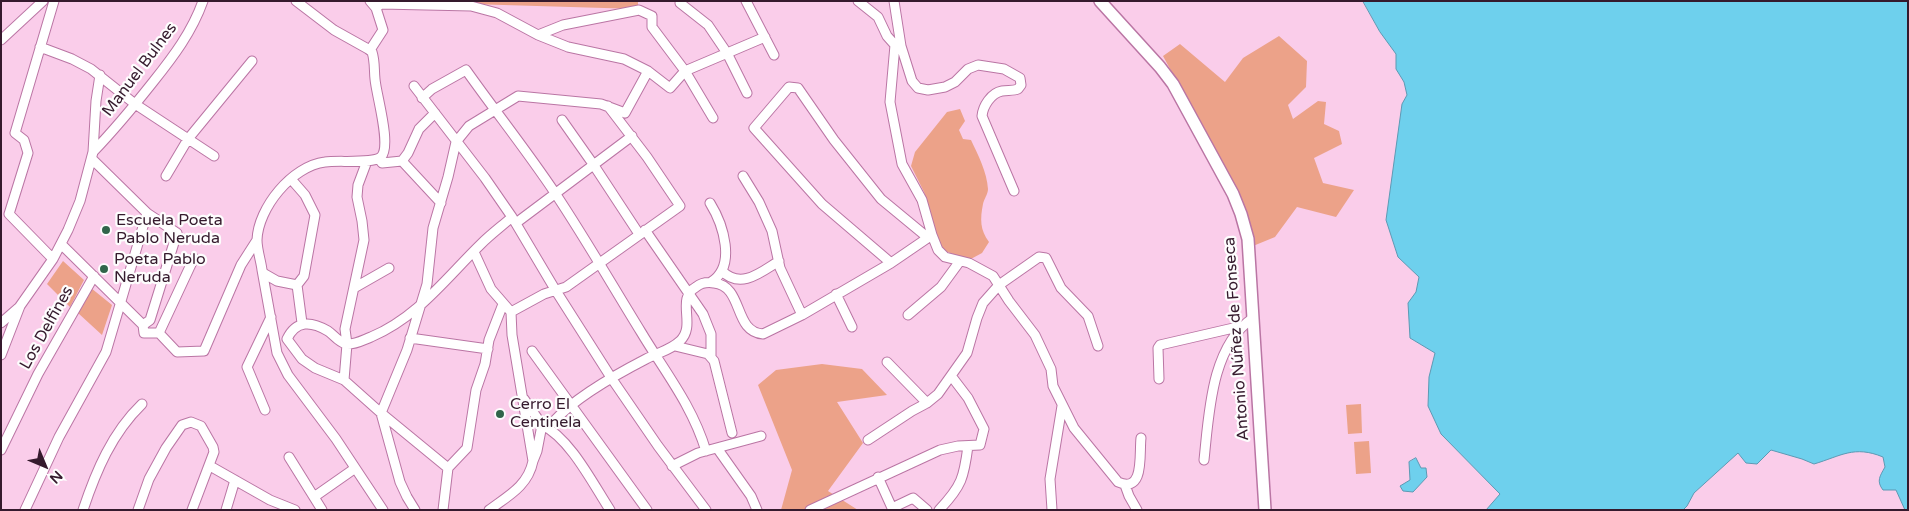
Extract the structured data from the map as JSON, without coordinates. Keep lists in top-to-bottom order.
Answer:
{
  "streets": {
    "main road": ["Antonio Núñez de Fonseca"],
    "street": ["Manuel Bulnes", "Los Delfines"]
  },
  "places": ["Escuela Poeta Pablo Neruda", "Poeta Pablo Neruda", "Cerro El Centinela"],
  "north": "bottom right"
}
